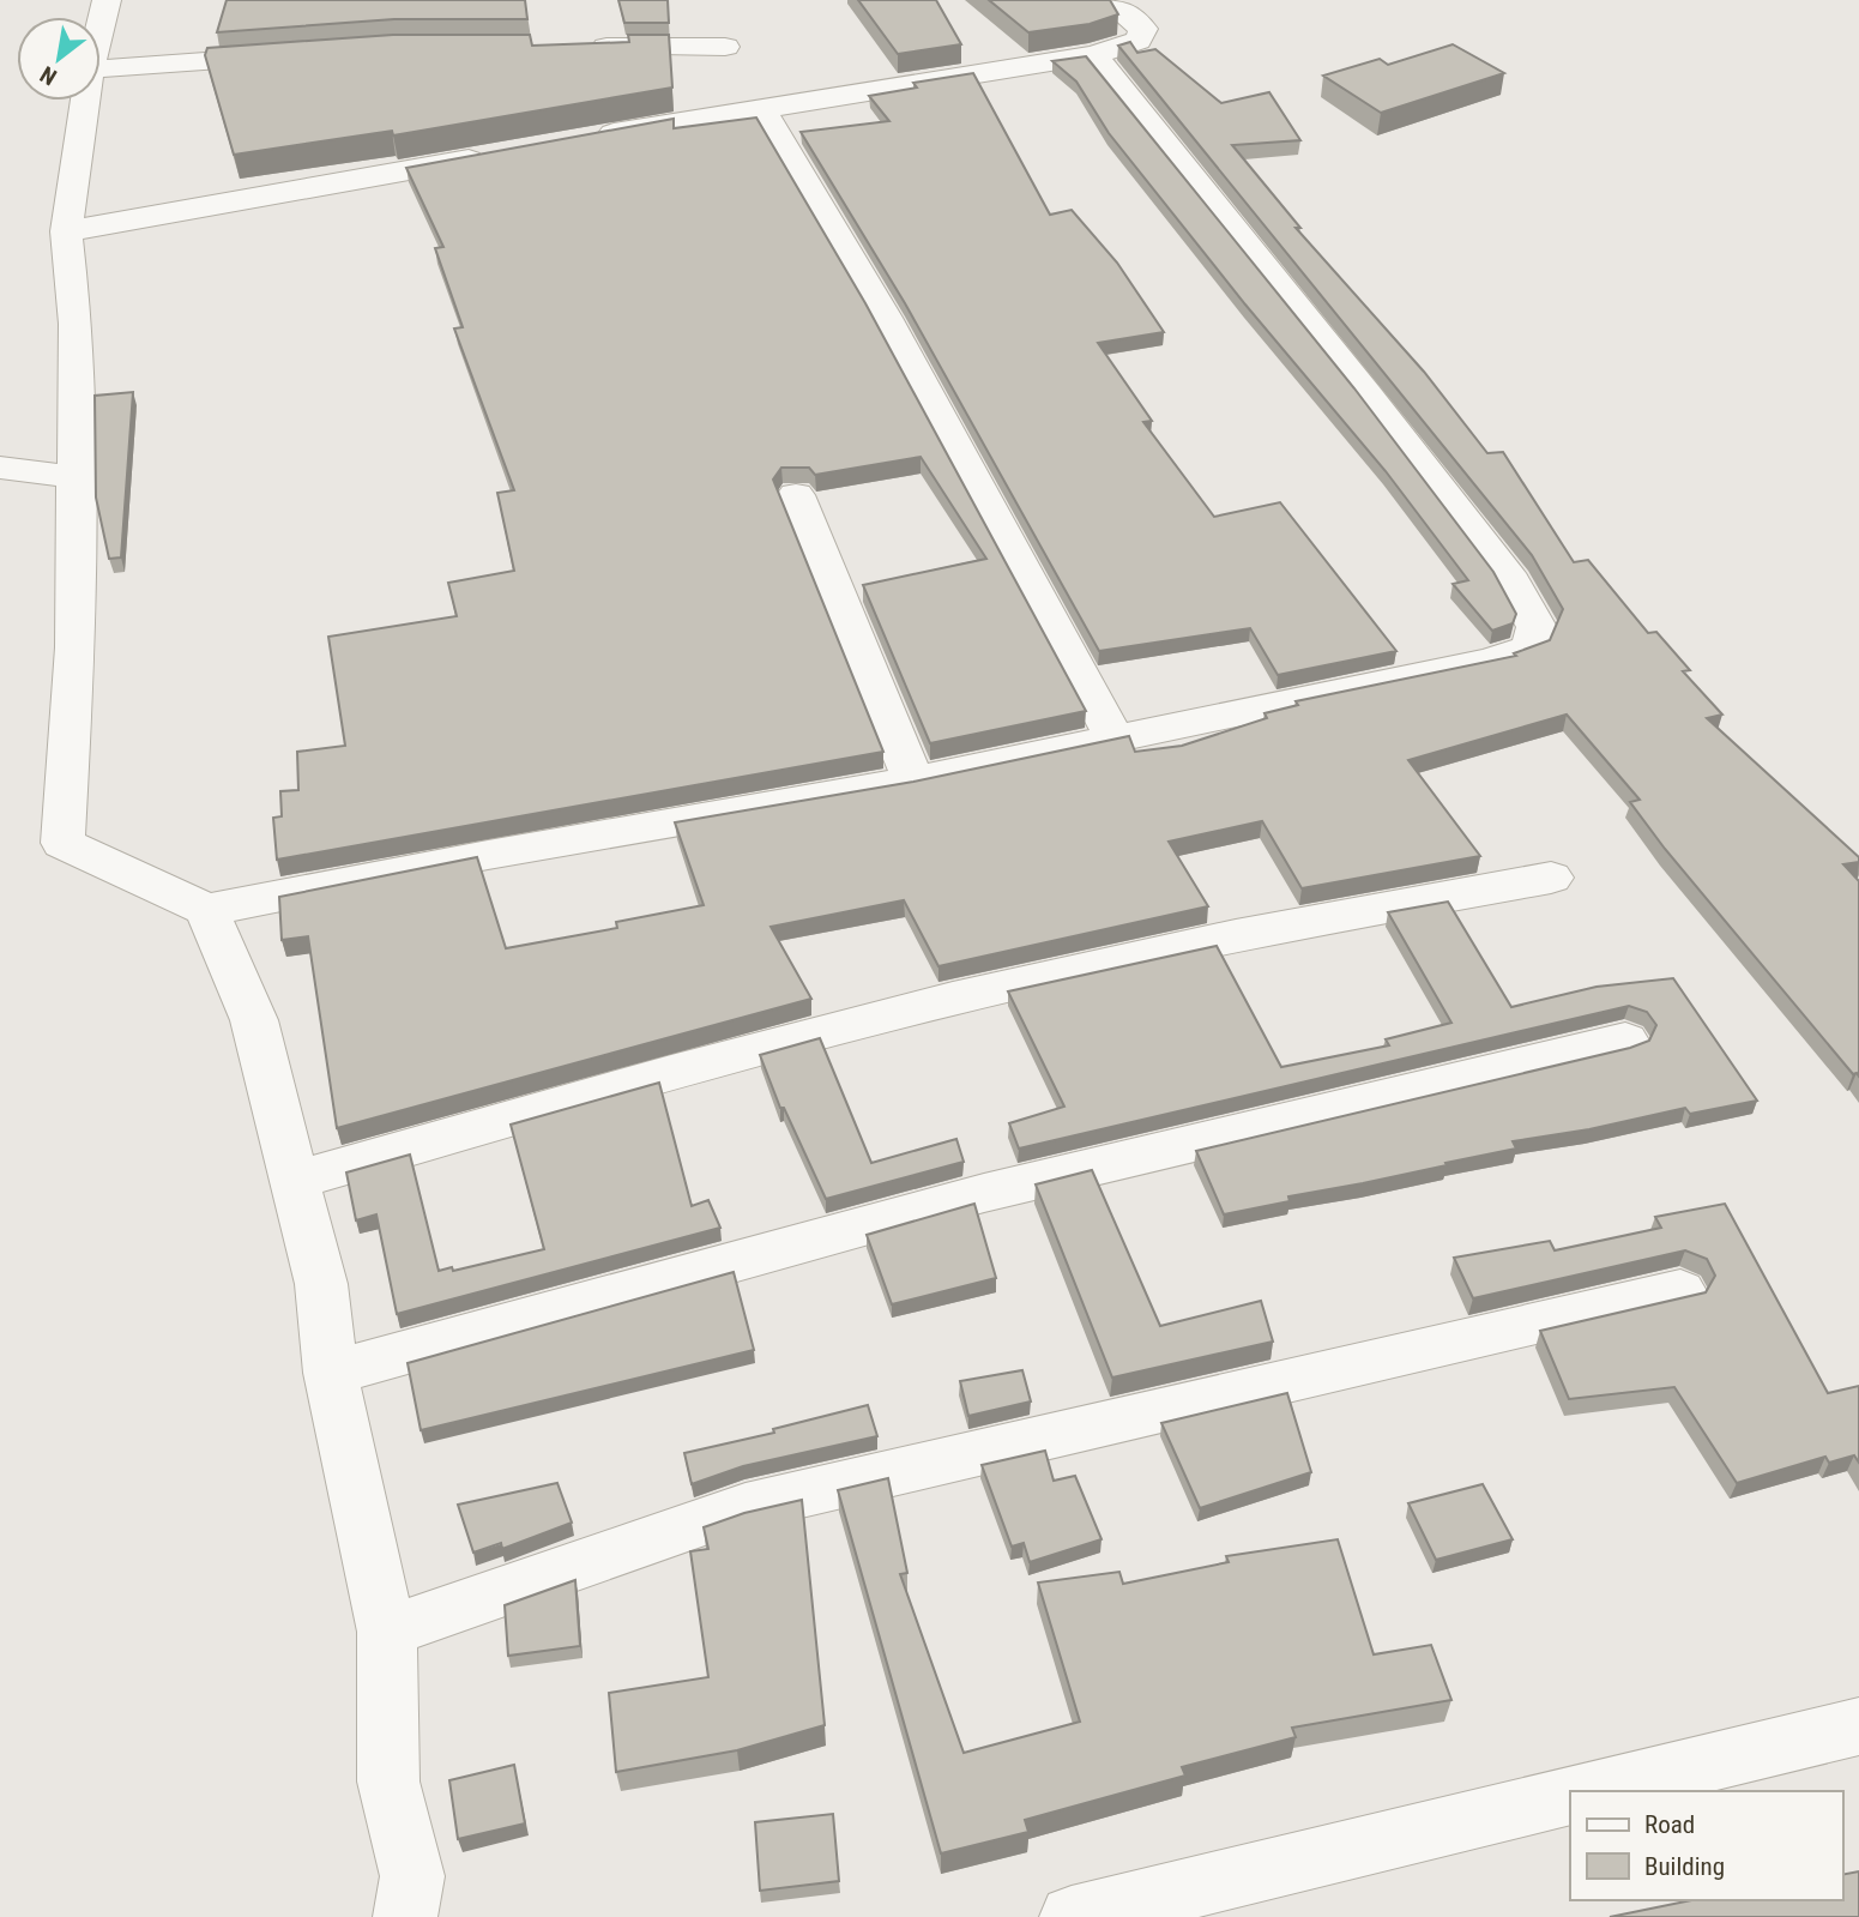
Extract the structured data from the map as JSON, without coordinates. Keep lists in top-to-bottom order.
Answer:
{
  "legend": ["Road", "Building"],
  "north": "bottom left"
}
